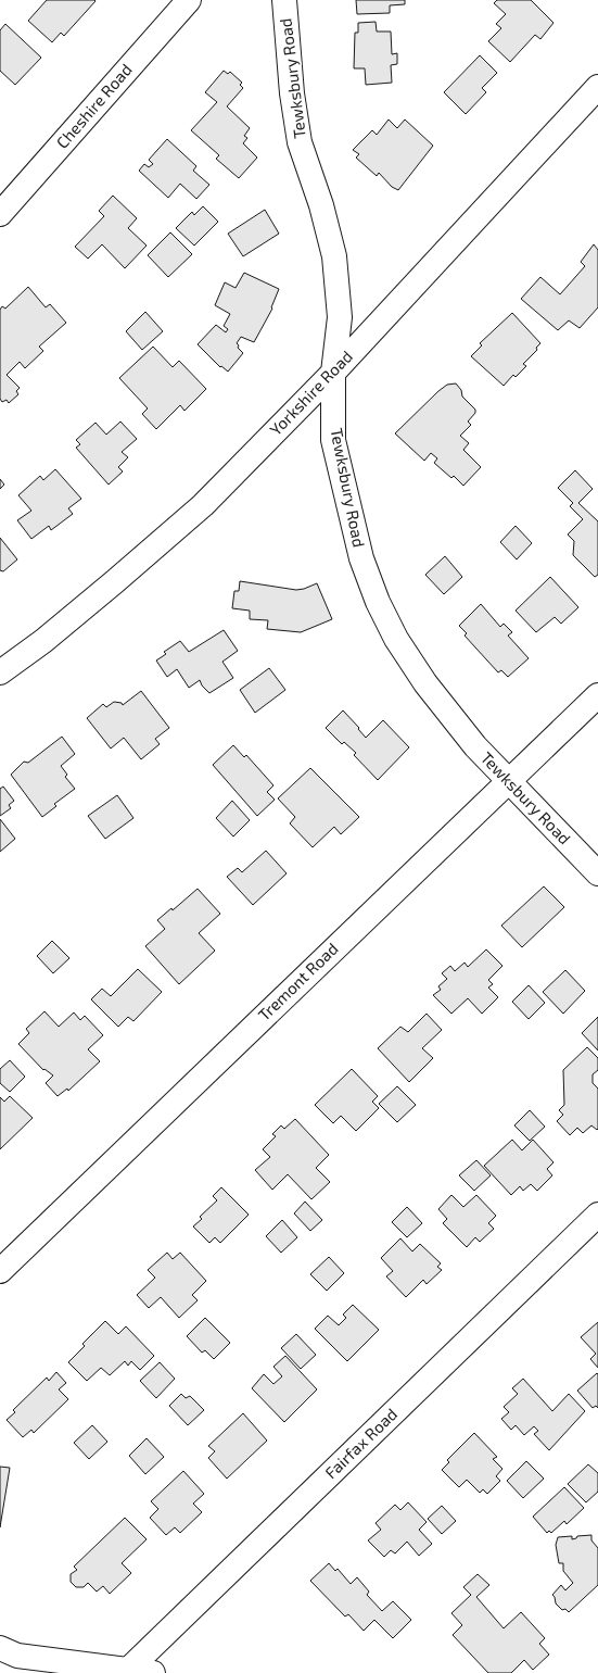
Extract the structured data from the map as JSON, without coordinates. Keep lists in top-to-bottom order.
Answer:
{
  "streets": {
    "street": [
      "Tewksbury Road",
      "Cheshire Road",
      "Yorkshire Road",
      "Tremont Road",
      "Fairfax Road"
    ]
  },
  "crossings": [
    ["Tewksbury Road", "Yorkshire Road"],
    ["Tewksbury Road", "Tremont Road"]
  ]
}
